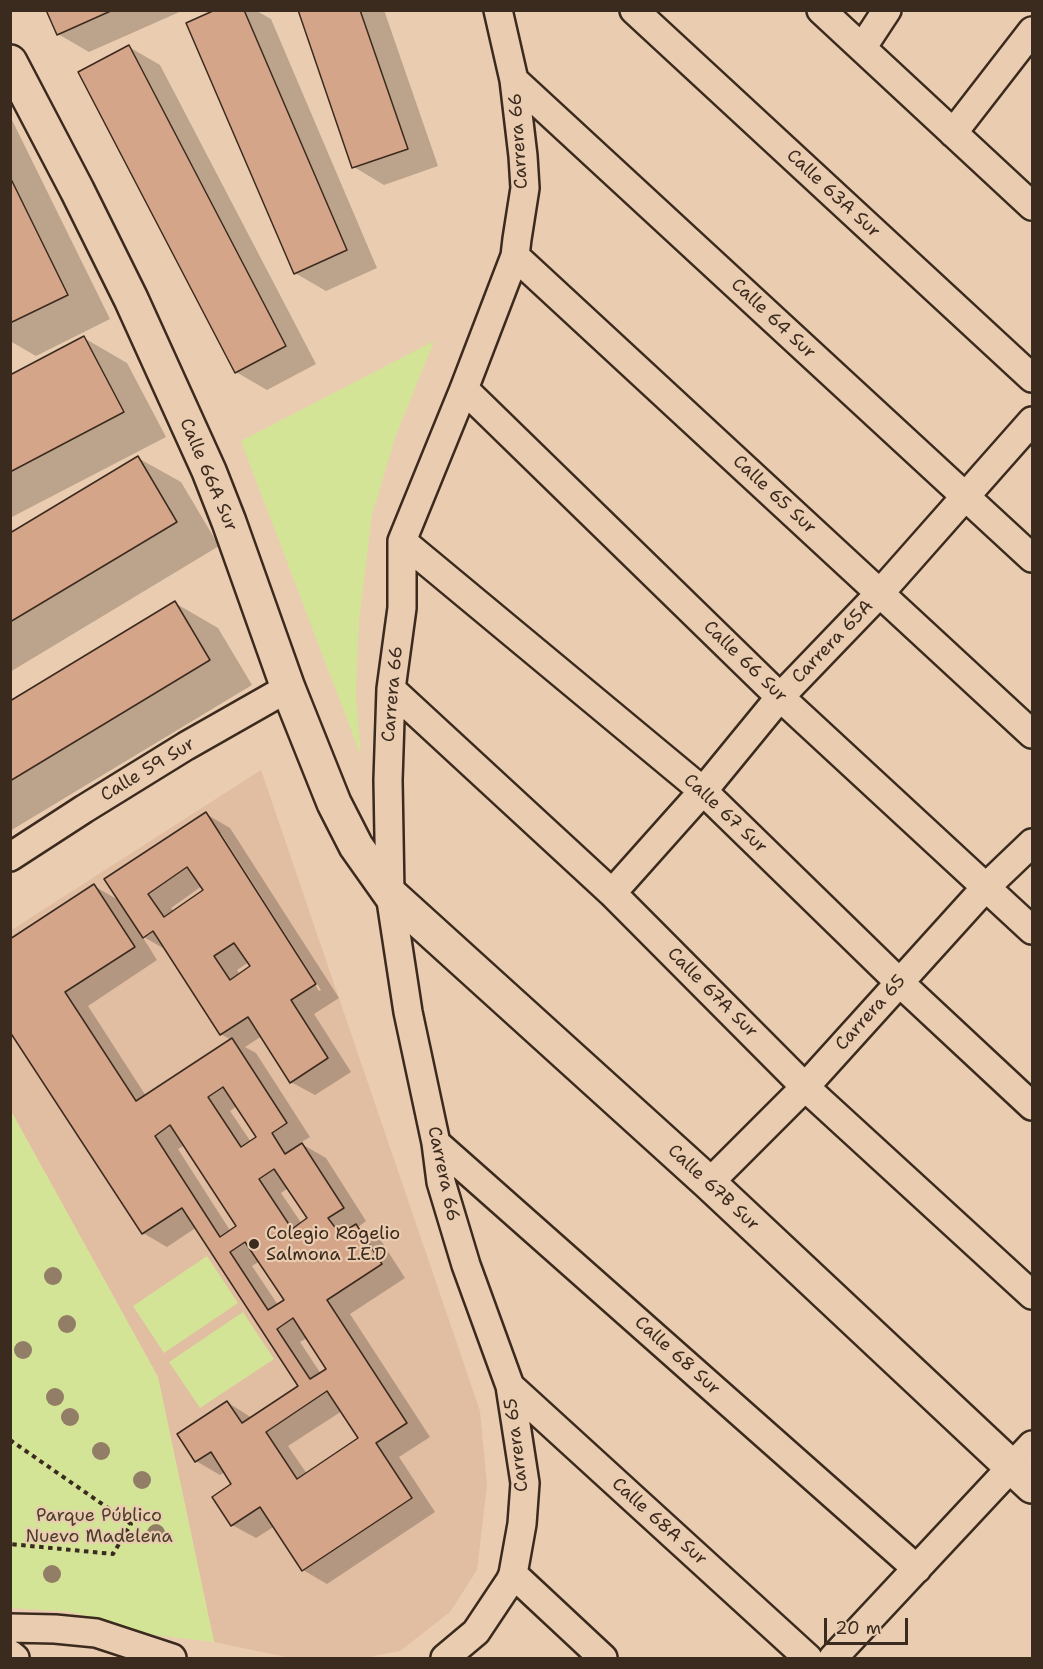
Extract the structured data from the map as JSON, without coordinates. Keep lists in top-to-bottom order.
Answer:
{
  "streets": {
    "street": [
      "Carrera 66",
      "Calle 63A Sur",
      "Calle 64 Sur",
      "Calle 66A Sur",
      "Calle 65 Sur",
      "Carrera 65A",
      "Calle 66 Sur",
      "Calle 59 Sur",
      "Calle 67 Sur",
      "Calle 67A Sur",
      "Carrera 65",
      "Calle 67B Sur",
      "Calle 68 Sur",
      "Calle 68A Sur"
    ]
  },
  "crossings": [
    ["Carrera 66", "Calle 64 Sur"],
    ["Carrera 66", "Calle 66A Sur"],
    ["Carrera 66", "Calle 65 Sur"],
    ["Carrera 66", "Calle 66 Sur"],
    ["Carrera 66", "Calle 67 Sur"],
    ["Carrera 66", "Calle 67A Sur"],
    ["Carrera 66", "Carrera 65"],
    ["Carrera 66", "Calle 67B Sur"],
    ["Carrera 66", "Calle 68 Sur"],
    ["Carrera 66", "Calle 68A Sur"],
    ["Calle 64 Sur", "Carrera 65A"],
    ["Calle 66A Sur", "Calle 59 Sur"],
    ["Calle 66A Sur", "Calle 67B Sur"],
    ["Calle 65 Sur", "Carrera 65A"],
    ["Carrera 65A", "Calle 66 Sur"],
    ["Carrera 65A", "Calle 67 Sur"],
    ["Carrera 65A", "Calle 67A Sur"],
    ["Calle 66 Sur", "Carrera 65"],
    ["Calle 67 Sur", "Carrera 65"],
    ["Calle 67A Sur", "Carrera 65"],
    ["Carrera 65", "Calle 67B Sur"],
    ["Carrera 65", "Calle 68A Sur"]
  ],
  "parks": ["Parque Público Nuevo Madelena"],
  "places": ["Colegio Rogelio Salmona I.E.D"],
  "scale_bar": "20 m"
}
